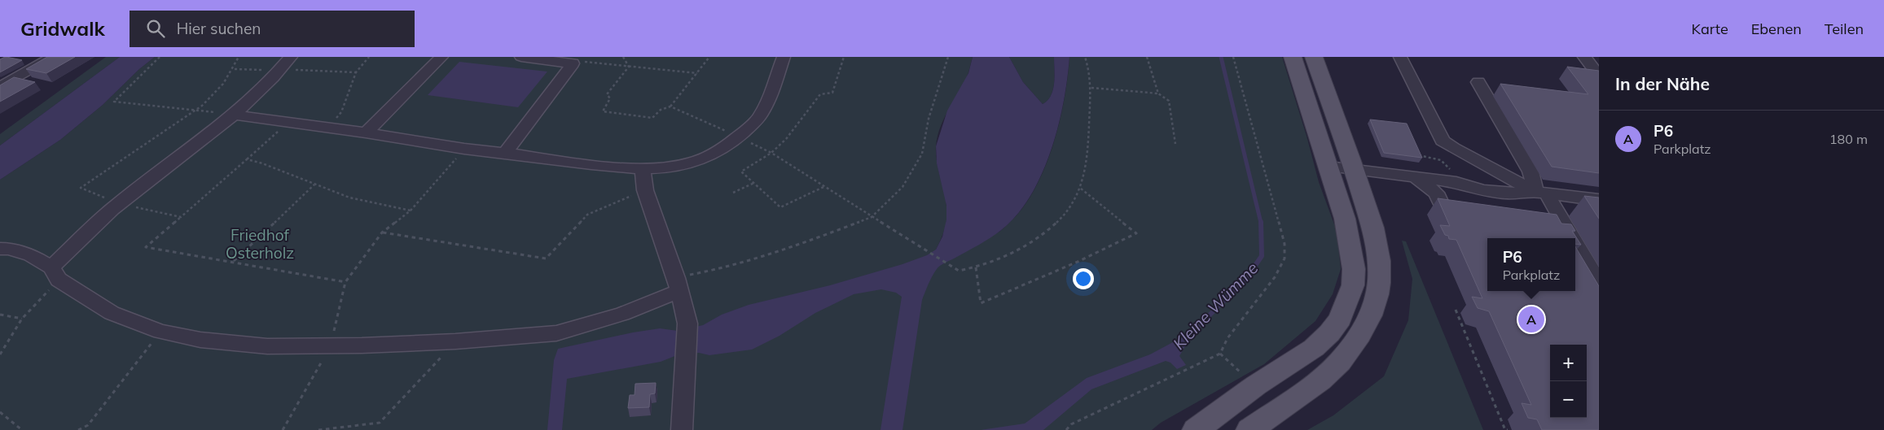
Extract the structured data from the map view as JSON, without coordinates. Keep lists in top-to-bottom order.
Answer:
{
  "water": ["Kleine Wümme"],
  "parks": ["Friedhof Osterholz"],
  "page": {
    "header": "Gridwalk",
    "search": "Hier suchen",
    "nav": ["Karte", "Ebenen", "Teilen"],
    "heading": "In der Nähe",
    "list": [
      {
        "mark": "A",
        "name": "P6",
        "note": "Parkplatz",
        "value": "180 m"
      }
    ],
    "popup": ["P6", "Parkplatz"],
    "pins": "A",
    "map_buttons": ["+", "−"]
  }
}
